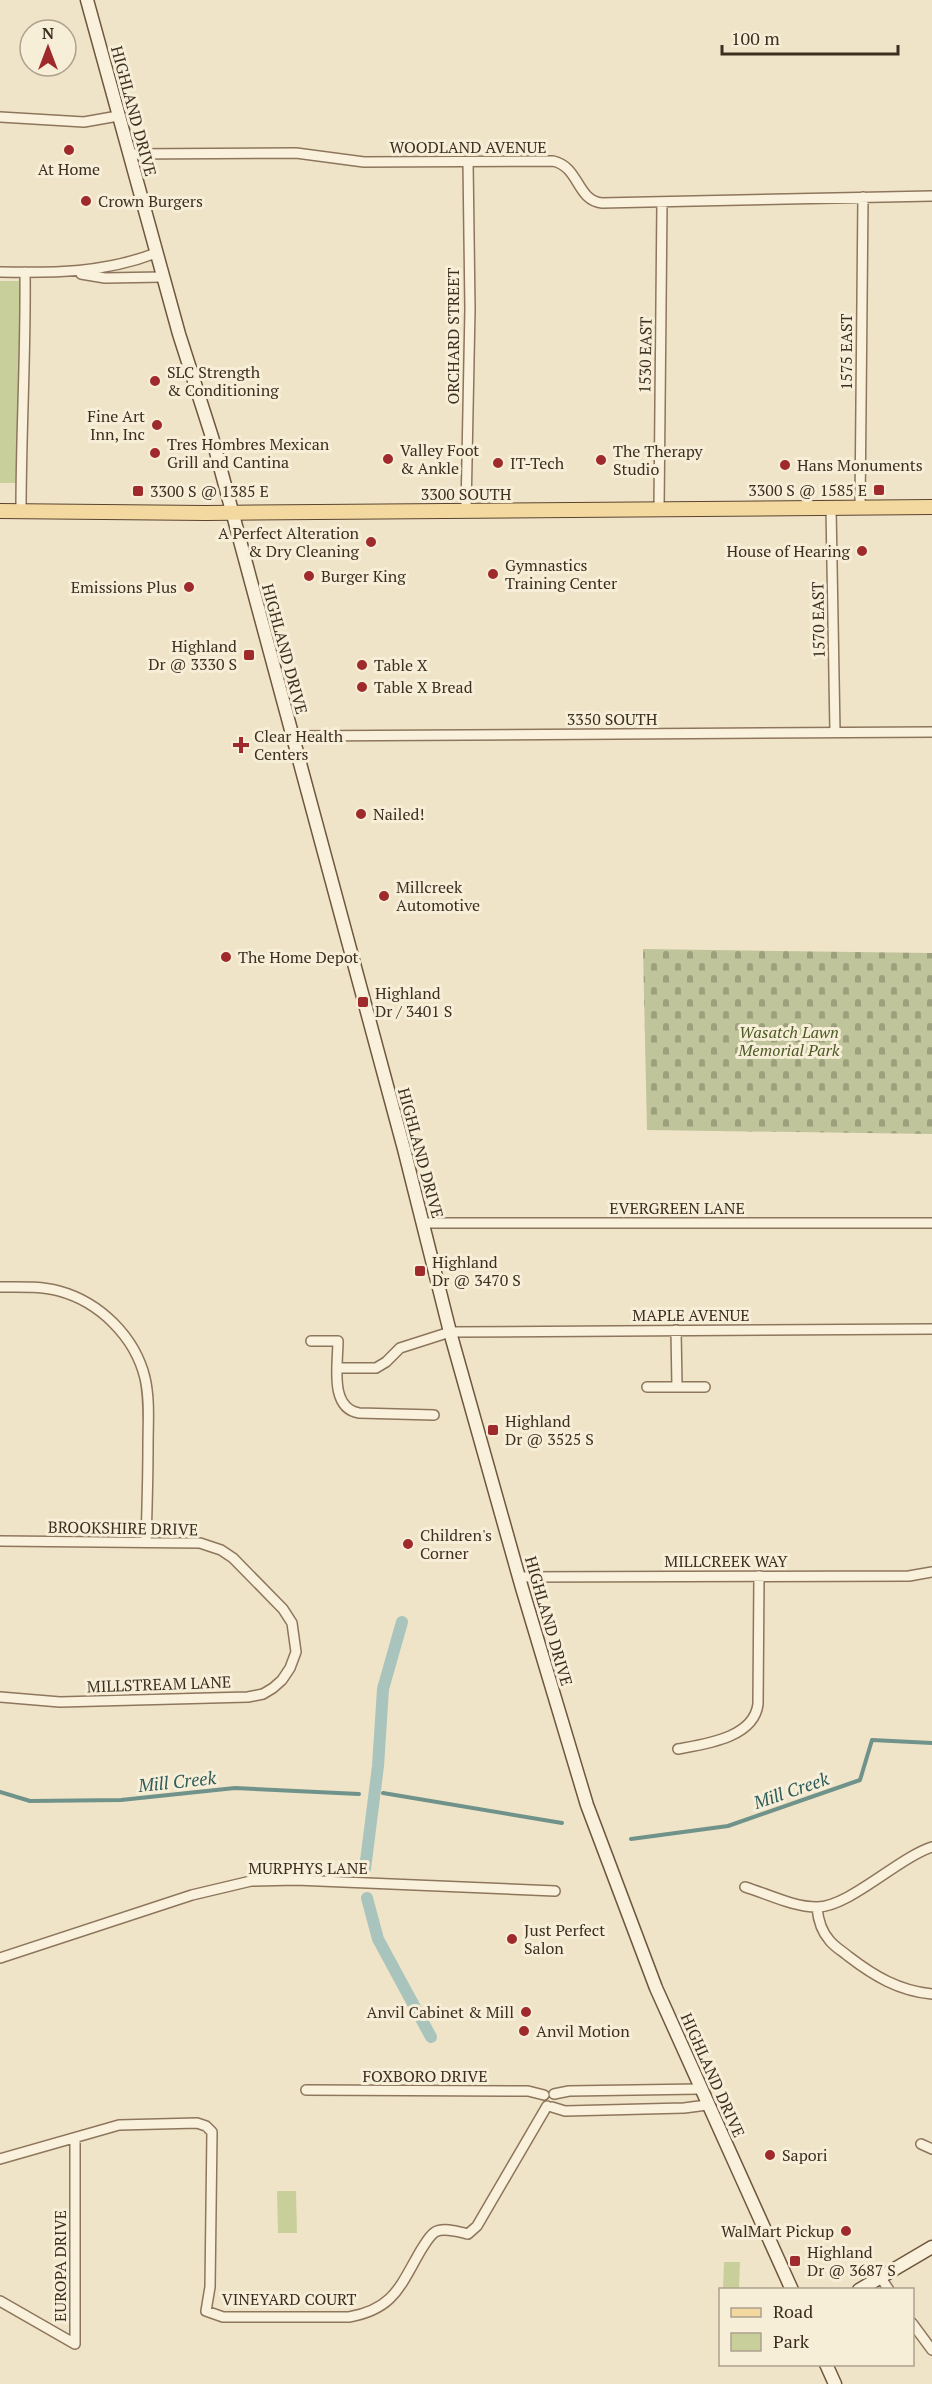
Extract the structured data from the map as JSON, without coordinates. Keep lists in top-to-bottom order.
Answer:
{
  "streets": {
    "main road": ["HIGHLAND DRIVE", "3300 SOUTH"],
    "street": [
      "WOODLAND AVENUE",
      "ORCHARD STREET",
      "1575 EAST",
      "1530 EAST",
      "1570 EAST",
      "3350 SOUTH",
      "EVERGREEN LANE",
      "MAPLE AVENUE",
      "BROOKSHIRE DRIVE",
      "MILLCREEK WAY",
      "MILLSTREAM LANE",
      "MURPHYS LANE",
      "FOXBORO DRIVE",
      "EUROPA DRIVE",
      "VINEYARD COURT"
    ]
  },
  "crossings": [
    ["HIGHLAND DRIVE", "WOODLAND AVENUE"],
    ["HIGHLAND DRIVE", "3300 SOUTH"],
    ["HIGHLAND DRIVE", "3350 SOUTH"],
    ["HIGHLAND DRIVE", "EVERGREEN LANE"],
    ["HIGHLAND DRIVE", "MAPLE AVENUE"],
    ["HIGHLAND DRIVE", "MILLCREEK WAY"],
    ["HIGHLAND DRIVE", "FOXBORO DRIVE"],
    ["WOODLAND AVENUE", "ORCHARD STREET"],
    ["WOODLAND AVENUE", "1575 EAST"],
    ["WOODLAND AVENUE", "1530 EAST"],
    ["ORCHARD STREET", "3300 SOUTH"],
    ["1575 EAST", "3300 SOUTH"],
    ["1530 EAST", "3300 SOUTH"],
    ["3300 SOUTH", "1570 EAST"],
    ["1570 EAST", "3350 SOUTH"],
    ["BROOKSHIRE DRIVE", "MILLSTREAM LANE"],
    ["EUROPA DRIVE", "VINEYARD COURT"]
  ],
  "water": ["Mill Creek"],
  "parks": ["Wasatch Lawn Memorial Park"],
  "places": {
    "other": [
      "At Home",
      "Crown Burgers",
      "SLC Strength & Conditioning",
      "Fine Art Inn, Inc",
      "Tres Hombres Mexican Grill and Cantina",
      "Valley Foot & Ankle",
      "The Therapy Studio",
      "IT-Tech",
      "Hans Monuments",
      "A Perfect Alteration & Dry Cleaning",
      "House of Hearing",
      "Gymnastics Training Center",
      "Burger King",
      "Emissions Plus",
      "Table X",
      "Table X Bread",
      "Nailed!",
      "Millcreek Automotive",
      "The Home Depot",
      "Children's Corner",
      "Just Perfect Salon",
      "Anvil Cabinet & Mill",
      "Anvil Motion",
      "Sapori",
      "WalMart Pickup"
    ],
    "transit": [
      "3300 S @ 1585 E",
      "3300 S @ 1385 E",
      "Highland Dr @ 3330 S",
      "Highland Dr / 3401 S",
      "Highland Dr @ 3470 S",
      "Highland Dr @ 3525 S",
      "Highland Dr @ 3687 S"
    ],
    "health": ["Clear Health Centers"]
  },
  "legend": ["Road", "Park"],
  "scale_bar": "100 m",
  "north": "top"
}
